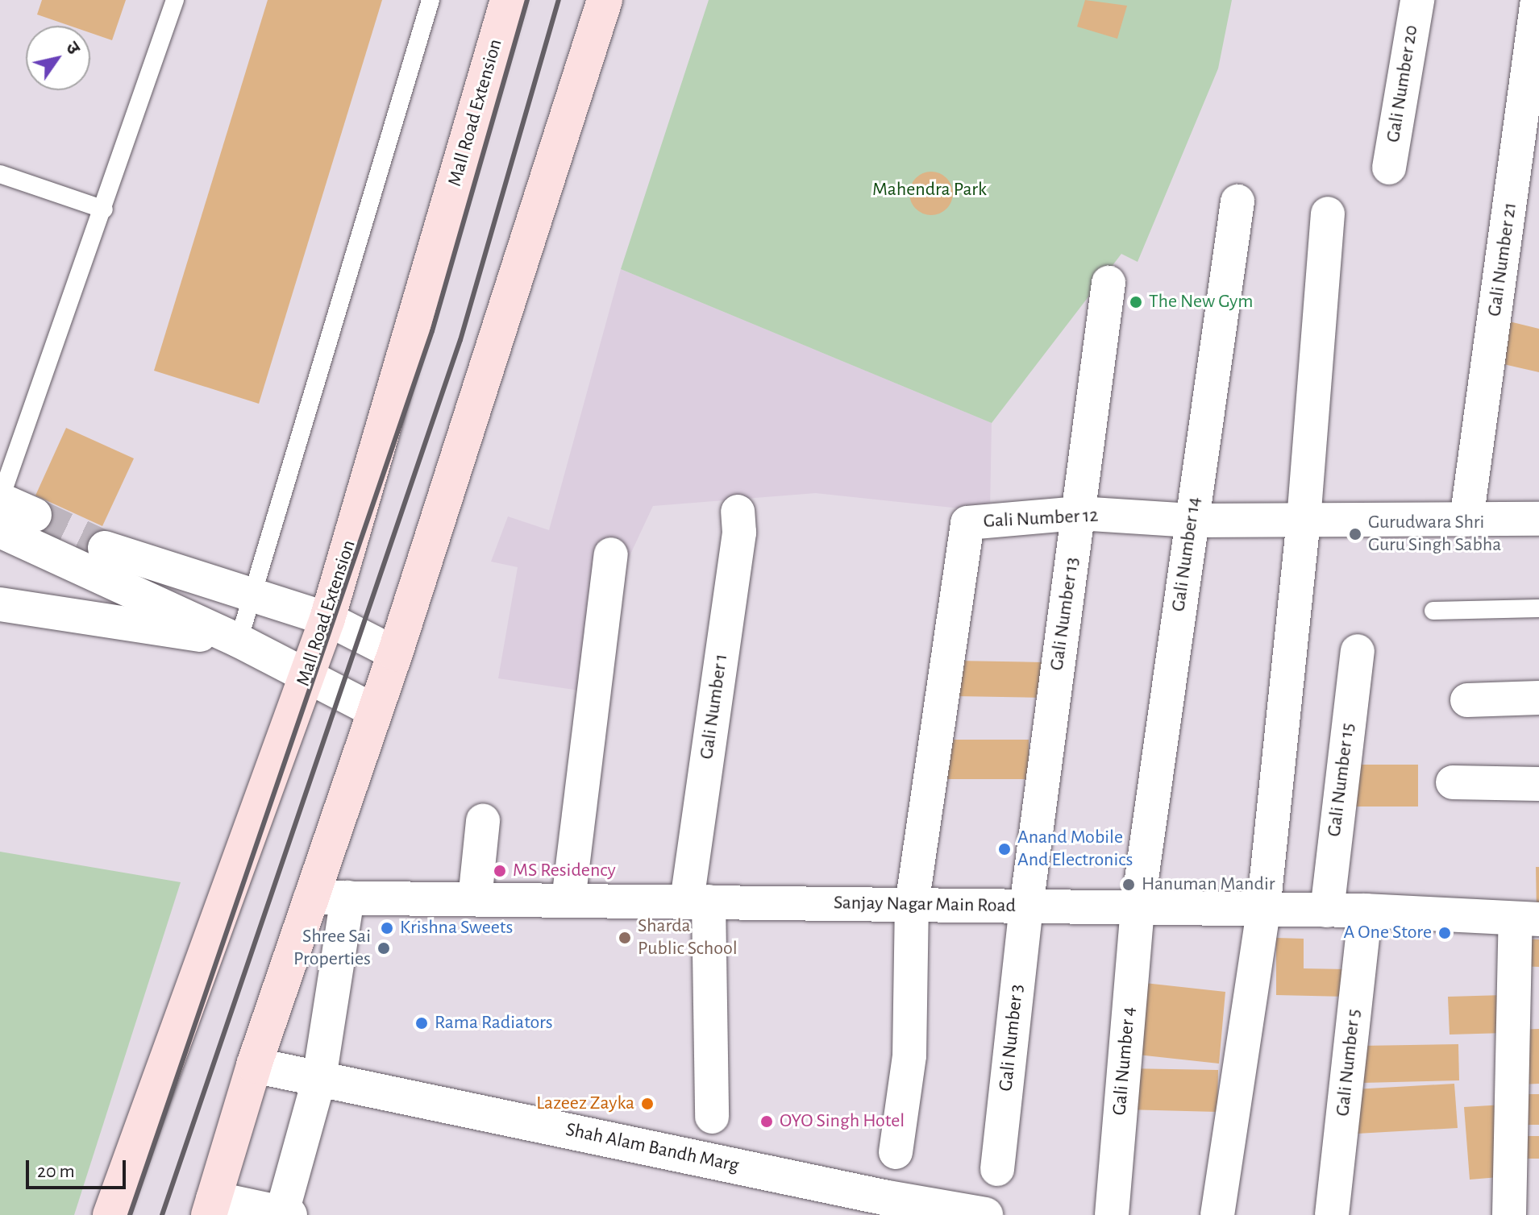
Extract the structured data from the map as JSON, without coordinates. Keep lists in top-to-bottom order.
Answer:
{
  "streets": {
    "main road": ["Mall Road Extension"],
    "street": [
      "Gali Number 20",
      "Gali Number 21",
      "Gali Number 12",
      "Gali Number 14",
      "Gali Number 13",
      "Gali Number 1",
      "Gali Number 15",
      "Sanjay Nagar Main Road",
      "Gali Number 3",
      "Gali Number 4",
      "Gali Number 5",
      "Shah Alam Bandh Marg"
    ]
  },
  "crossings": [
    ["Gali Number 21", "Gali Number 12"],
    ["Gali Number 12", "Gali Number 14"],
    ["Gali Number 12", "Gali Number 13"],
    ["Gali Number 12", "Sanjay Nagar Main Road"],
    ["Gali Number 14", "Sanjay Nagar Main Road"],
    ["Gali Number 14", "Gali Number 4"],
    ["Gali Number 13", "Sanjay Nagar Main Road"],
    ["Gali Number 13", "Gali Number 3"],
    ["Gali Number 1", "Sanjay Nagar Main Road"],
    ["Gali Number 1", "Shah Alam Bandh Marg"],
    ["Gali Number 15", "Sanjay Nagar Main Road"],
    ["Sanjay Nagar Main Road", "Gali Number 3"],
    ["Sanjay Nagar Main Road", "Gali Number 4"],
    ["Sanjay Nagar Main Road", "Gali Number 5"]
  ],
  "parks": ["Mahendra Park"],
  "places": [
    "The New Gym",
    "Gurudwara Shri Guru Singh Sabha",
    "Anand Mobile And Electronics",
    "MS Residency",
    "Hanuman Mandir",
    "Krishna Sweets",
    "A One Store",
    "Sharda Public School",
    "Shree Sai Properties",
    "Rama Radiators",
    "Lazeez Zayka",
    "OYO Singh Hotel"
  ],
  "scale_bar": "20 m",
  "north": "top right"
}
